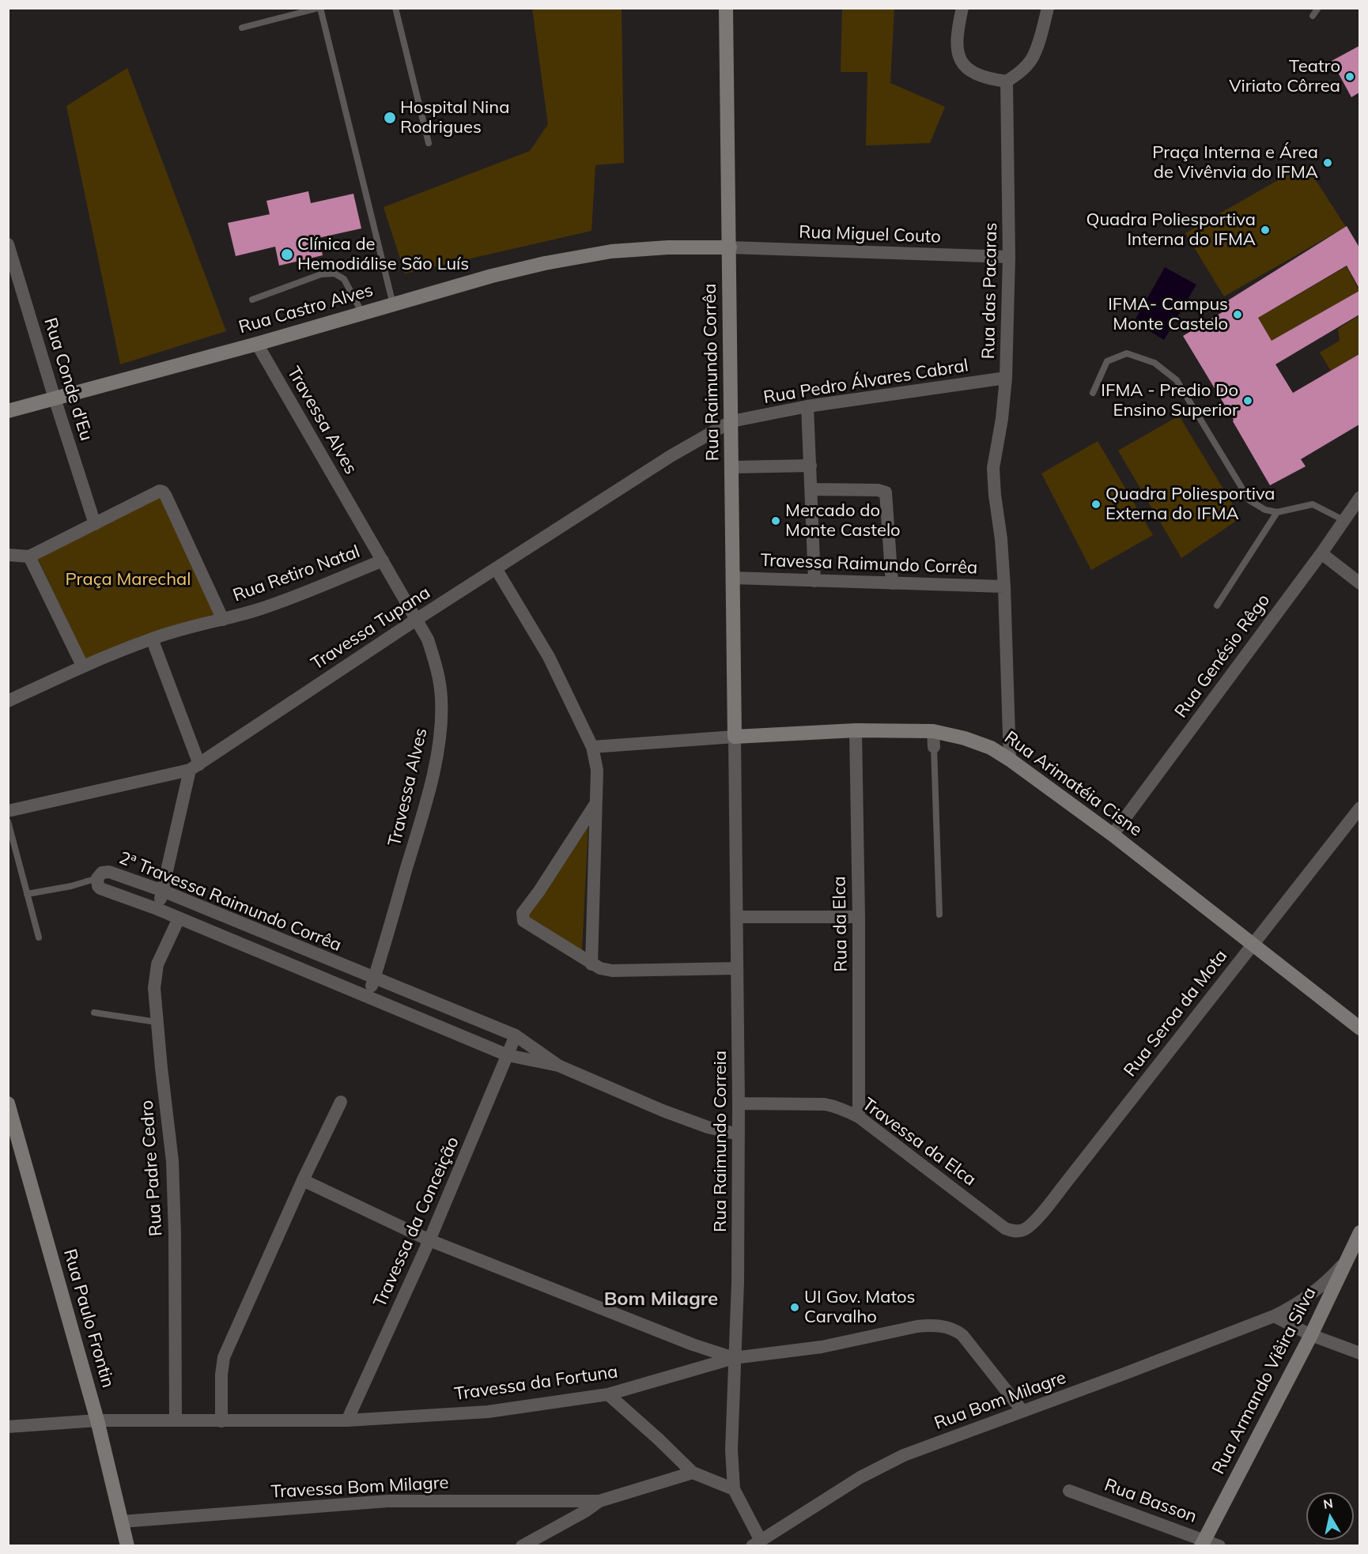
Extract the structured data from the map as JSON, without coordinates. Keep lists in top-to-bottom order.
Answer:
{
  "streets": {
    "street": [
      "Rua Miguel Couto",
      "Rua das Pacaras",
      "Rua Castro Alves",
      "Rua Raimundo Corrêa",
      "Rua Conde d'Eu",
      "Rua Pedro Álvares Cabral",
      "Travessa Alves",
      "Travessa Raimundo Corrêa",
      "Rua Retiro Natal",
      "Travessa Tupana",
      "Rua Genésio Rêgo",
      "Rua Arimatéia Cisne",
      "2ª Travessa Raimundo Corrêa",
      "Rua da Elca",
      "Rua Seroa da Mota",
      "Rua Raimundo Correia",
      "Travessa da Elca",
      "Rua Padre Cedro",
      "Travessa da Conceição",
      "Rua Paulo Frontin",
      "Rua Armando Viêira Silva",
      "Travessa da Fortuna",
      "Rua Bom Milagre",
      "Travessa Bom Milagre",
      "Rua Basson"
    ]
  },
  "crossings": [
    ["Rua Miguel Couto", "Rua das Pacaras"],
    ["Rua Miguel Couto", "Rua Castro Alves"],
    ["Rua Miguel Couto", "Rua Raimundo Corrêa"],
    ["Rua das Pacaras", "Rua Pedro Álvares Cabral"],
    ["Rua das Pacaras", "Travessa Raimundo Corrêa"],
    ["Rua das Pacaras", "Rua Arimatéia Cisne"],
    ["Rua Castro Alves", "Rua Raimundo Corrêa"],
    ["Rua Castro Alves", "Rua Conde d'Eu"],
    ["Rua Castro Alves", "Travessa Alves"],
    ["Rua Raimundo Corrêa", "Rua Pedro Álvares Cabral"],
    ["Rua Raimundo Corrêa", "Travessa Raimundo Corrêa"],
    ["Rua Raimundo Corrêa", "Travessa Tupana"],
    ["Rua Raimundo Corrêa", "Rua Arimatéia Cisne"],
    ["Rua Raimundo Corrêa", "Rua Raimundo Correia"],
    ["Rua Conde d'Eu", "Rua Retiro Natal"],
    ["Rua Pedro Álvares Cabral", "Travessa Tupana"],
    ["Travessa Alves", "Rua Retiro Natal"],
    ["Travessa Alves", "Travessa Tupana"],
    ["Travessa Alves", "2ª Travessa Raimundo Corrêa"],
    ["Rua Genésio Rêgo", "Rua Arimatéia Cisne"],
    ["Rua Arimatéia Cisne", "Rua da Elca"],
    ["Rua Arimatéia Cisne", "Rua Seroa da Mota"],
    ["Rua Arimatéia Cisne", "Rua Raimundo Correia"],
    ["2ª Travessa Raimundo Corrêa", "Rua Padre Cedro"],
    ["2ª Travessa Raimundo Corrêa", "Travessa da Conceição"],
    ["Rua da Elca", "Travessa da Elca"],
    ["Rua Seroa da Mota", "Travessa da Elca"],
    ["Rua Raimundo Correia", "Travessa da Elca"],
    ["Rua Raimundo Correia", "Travessa da Fortuna"],
    ["Rua Raimundo Correia", "Rua Bom Milagre"],
    ["Rua Padre Cedro", "Travessa da Fortuna"],
    ["Travessa da Conceição", "Travessa da Fortuna"],
    ["Rua Paulo Frontin", "Travessa da Fortuna"],
    ["Rua Paulo Frontin", "Travessa Bom Milagre"],
    ["Rua Armando Viêira Silva", "Rua Bom Milagre"],
    ["Rua Armando Viêira Silva", "Rua Basson"],
    ["Travessa da Fortuna", "Rua Bom Milagre"]
  ],
  "districts": ["Bom Milagre"],
  "parks": ["Praça Marechal"],
  "places": [
    "Teatro Viriato Côrrea",
    "Hospital Nina Rodrigues",
    "Praça Interna e Área de Vivênvia do IFMA",
    "Quadra Poliesportiva Interna do IFMA",
    "Clínica de Hemodiálise São Luís",
    "IFMA- Campus Monte Castelo",
    "IFMA - Predio Do Ensino Superior",
    "Quadra Poliesportiva Externa do IFMA",
    "Mercado do Monte Castelo",
    "UI Gov. Matos Carvalho"
  ],
  "north": "top"
}
